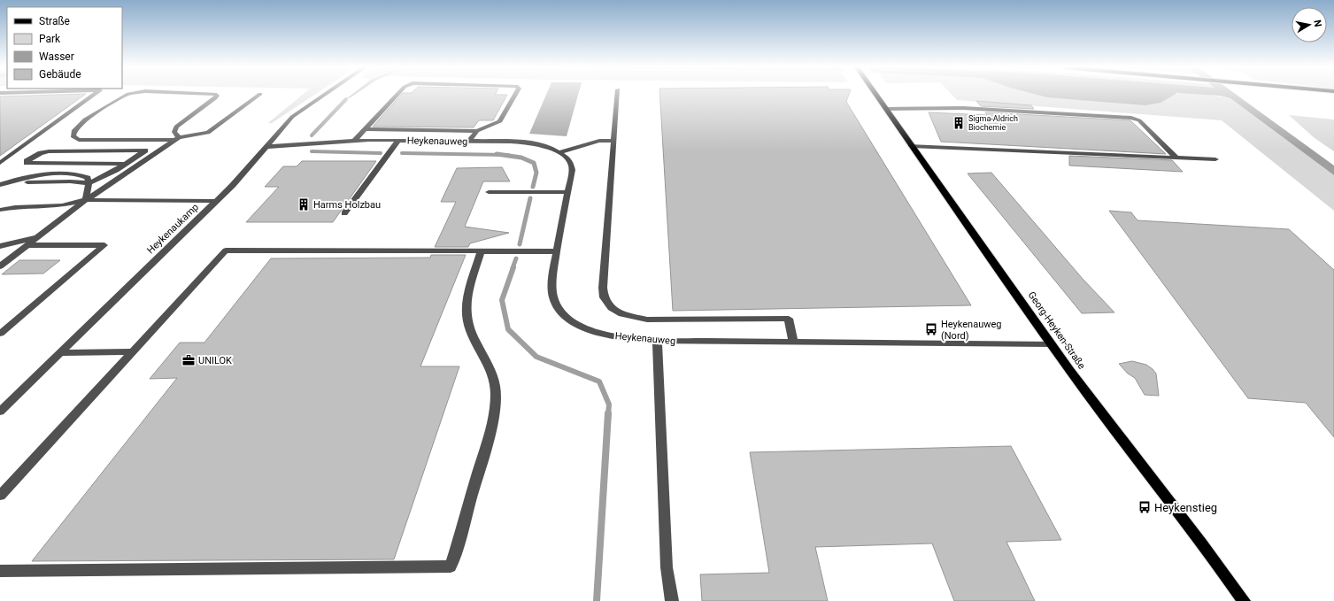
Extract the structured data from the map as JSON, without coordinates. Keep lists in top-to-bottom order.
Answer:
{
  "streets": {
    "main road": ["Georg-Heyken-Straße"],
    "street": ["Heykenauweg", "Heykenaukamp"]
  },
  "crossings": [
    ["Heykenauweg", "Heykenaukamp"],
    ["Heykenauweg", "Georg-Heyken-Straße"]
  ],
  "places": {
    "building": ["Sigma-Aldrich Biochemie", "Harms Holzbau"],
    "bus stop": ["Heykenauweg (Nord)", "Heykenstieg"],
    "office": ["UNILOK"]
  },
  "legend": [
    "Straße",
    "Park",
    "Wasser",
    "Gebäude"
  ],
  "north": "right"
}
